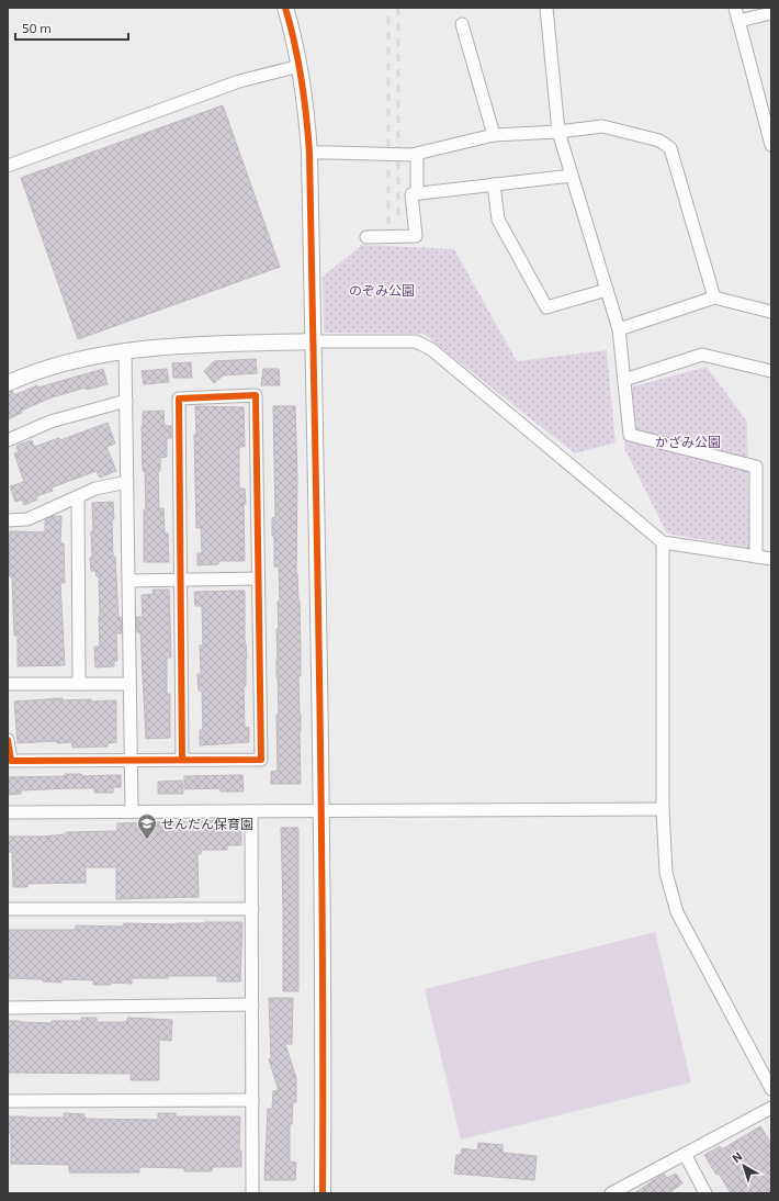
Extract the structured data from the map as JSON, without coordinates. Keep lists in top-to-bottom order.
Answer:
{
  "parks": ["のぞみ公園", "かざみ公園"],
  "places": {
    "school or university": ["せんだん保育園"]
  },
  "scale_bar": "50 m",
  "north": "top left"
}
